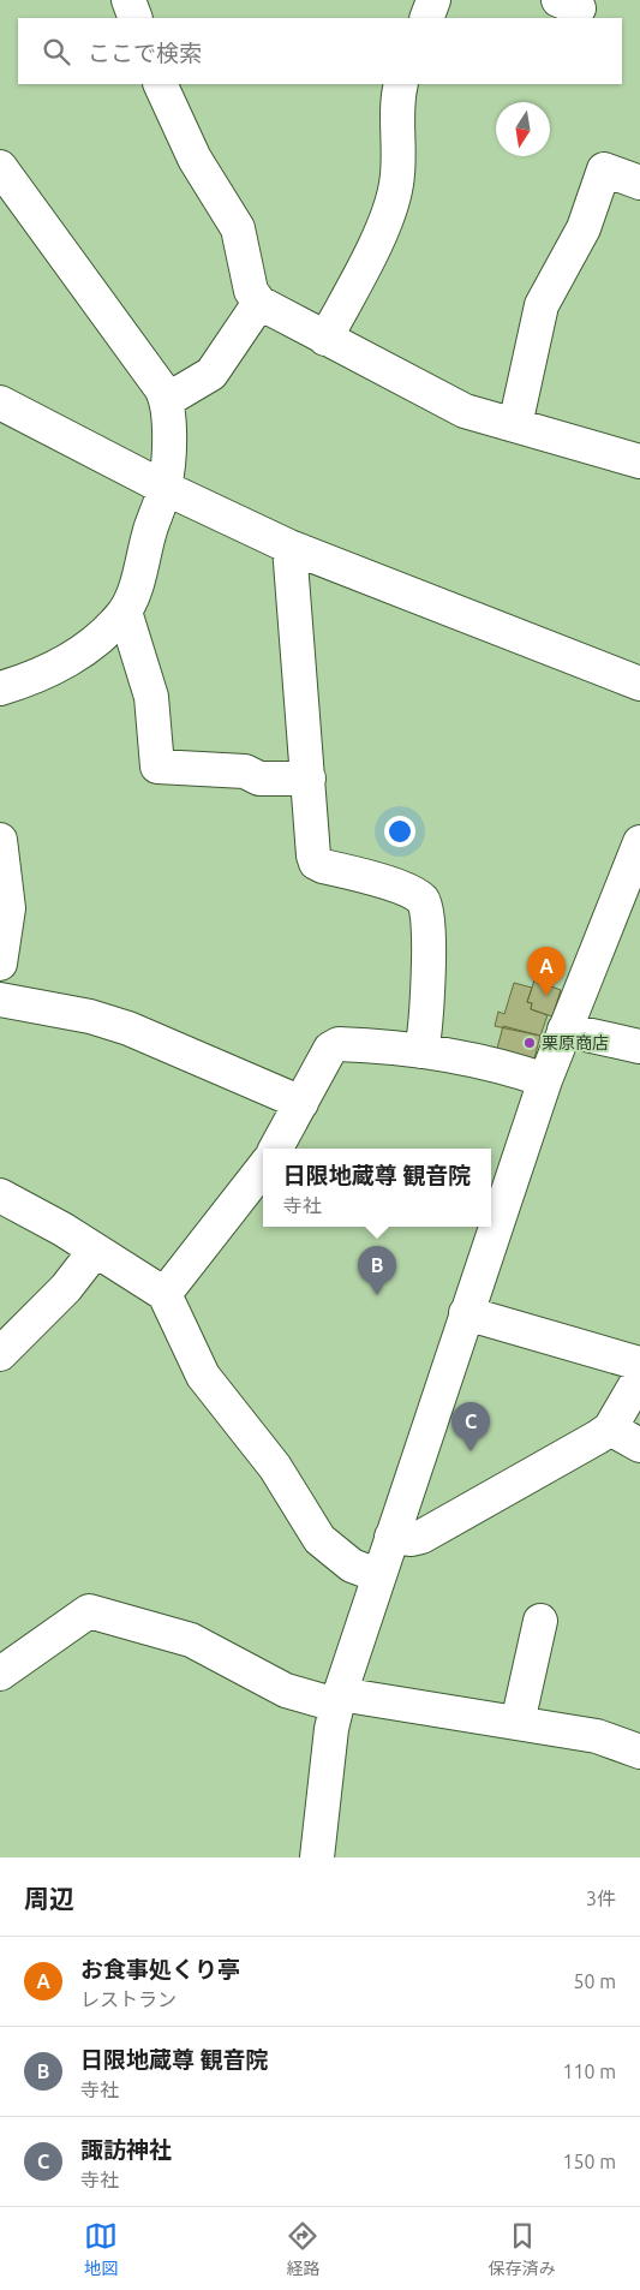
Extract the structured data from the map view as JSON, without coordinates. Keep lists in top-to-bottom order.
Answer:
{
  "places": ["栗原商店"],
  "north": "bottom",
  "page": {
    "search": "ここで検索",
    "pins": ["A", "B", "C"],
    "popup": ["日限地蔵尊 観音院", "寺社"],
    "heading": ["周辺", "3件"],
    "list": [
      {
        "mark": "A",
        "name": "お食事処くり亭",
        "note": "レストラン",
        "value": "50 m"
      },
      {
        "mark": "B",
        "name": "日限地蔵尊 観音院",
        "note": "寺社",
        "value": "110 m"
      },
      {
        "mark": "C",
        "name": "諏訪神社",
        "note": "寺社",
        "value": "150 m"
      }
    ],
    "nav": ["地図", "経路", "保存済み"]
  }
}
